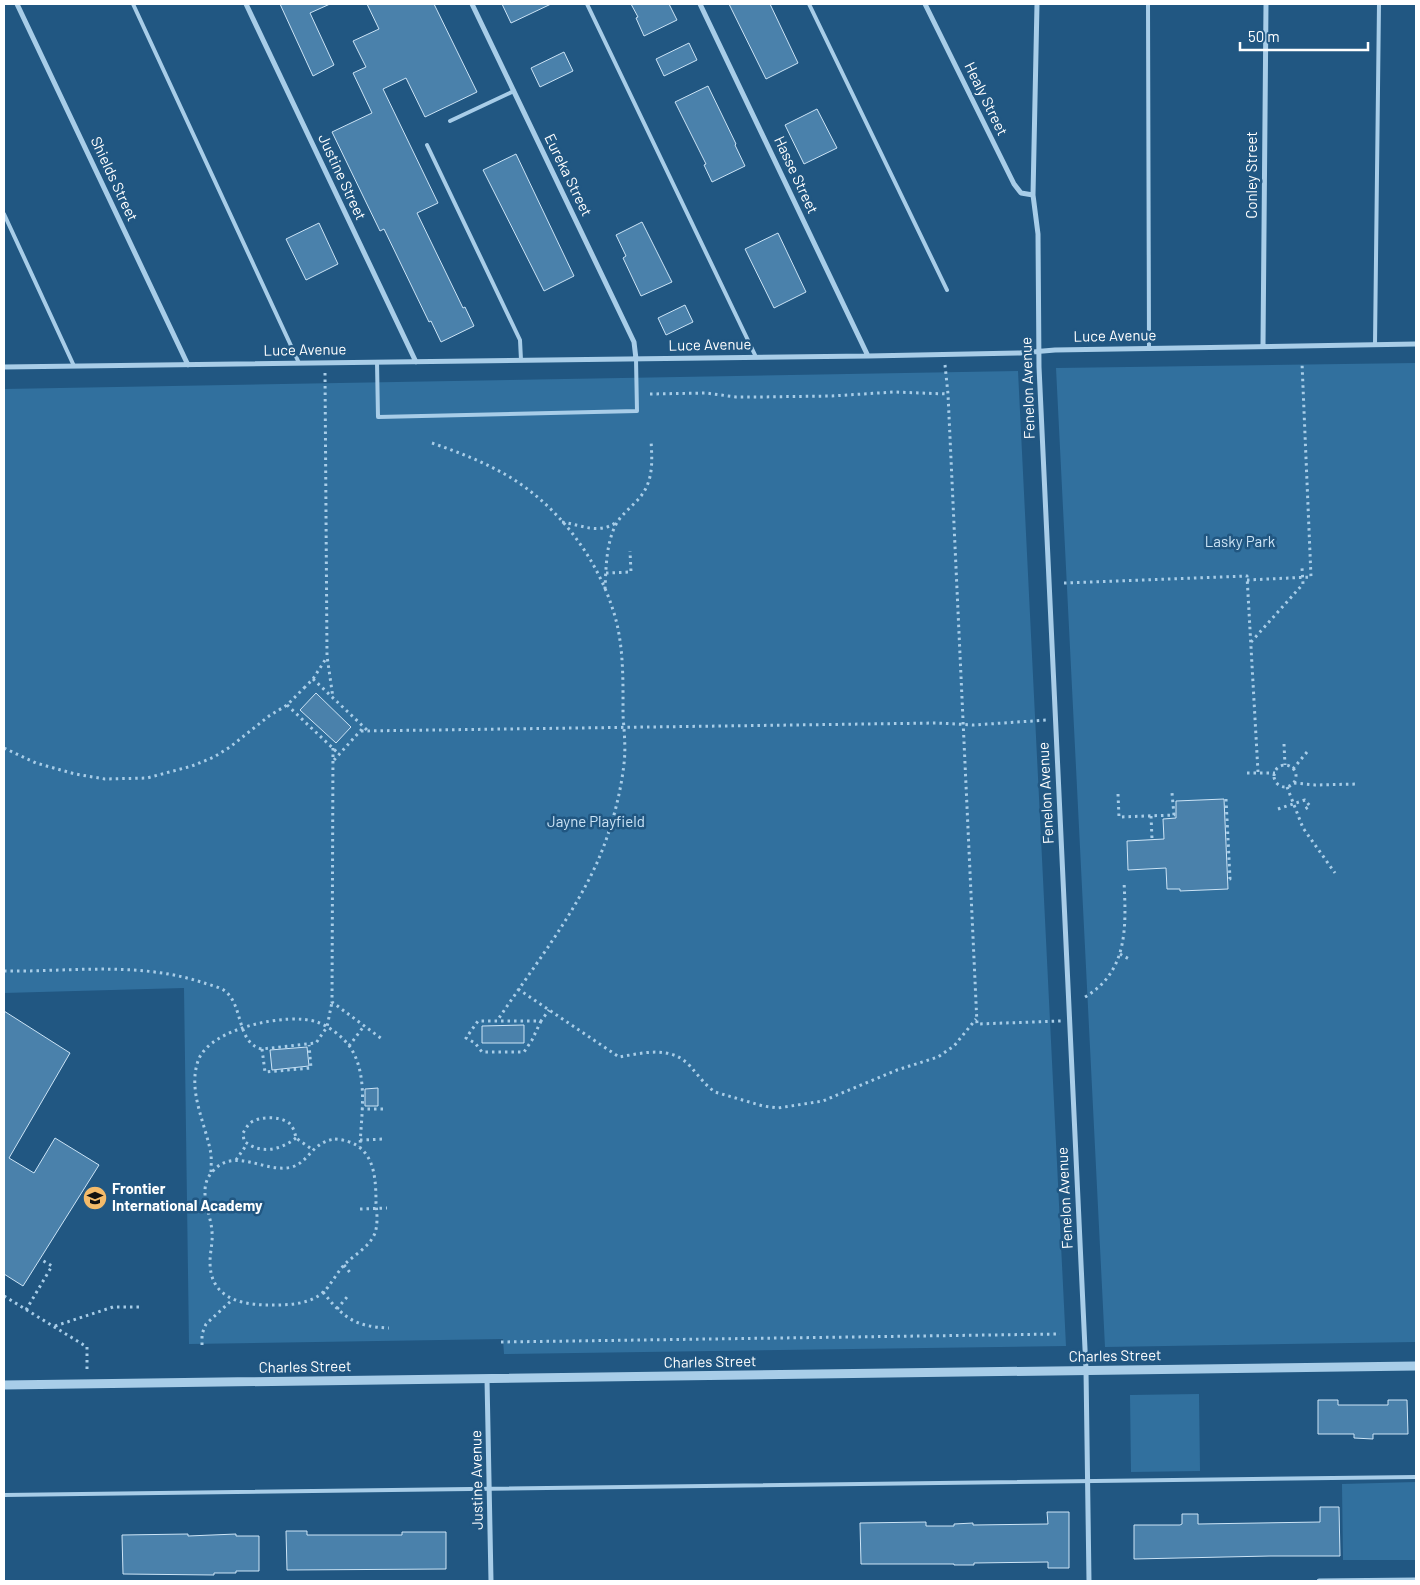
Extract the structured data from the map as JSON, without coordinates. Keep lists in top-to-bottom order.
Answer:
{
  "streets": {
    "street": [
      "Healy Street",
      "Eureka Street",
      "Hasse Street",
      "Conley Street",
      "Justine Street",
      "Shields Street",
      "Luce Avenue",
      "Fenelon Avenue",
      "Charles Street",
      "Justine Avenue"
    ]
  },
  "crossings": [
    ["Healy Street", "Fenelon Avenue"],
    ["Eureka Street", "Luce Avenue"],
    ["Hasse Street", "Luce Avenue"],
    ["Conley Street", "Luce Avenue"],
    ["Justine Street", "Luce Avenue"],
    ["Shields Street", "Luce Avenue"],
    ["Luce Avenue", "Fenelon Avenue"],
    ["Fenelon Avenue", "Charles Street"],
    ["Charles Street", "Justine Avenue"]
  ],
  "parks": ["Lasky Park", "Jayne Playfield"],
  "places": {
    "school or university": ["Frontier International Academy"]
  },
  "scale_bar": "50 m"
}
